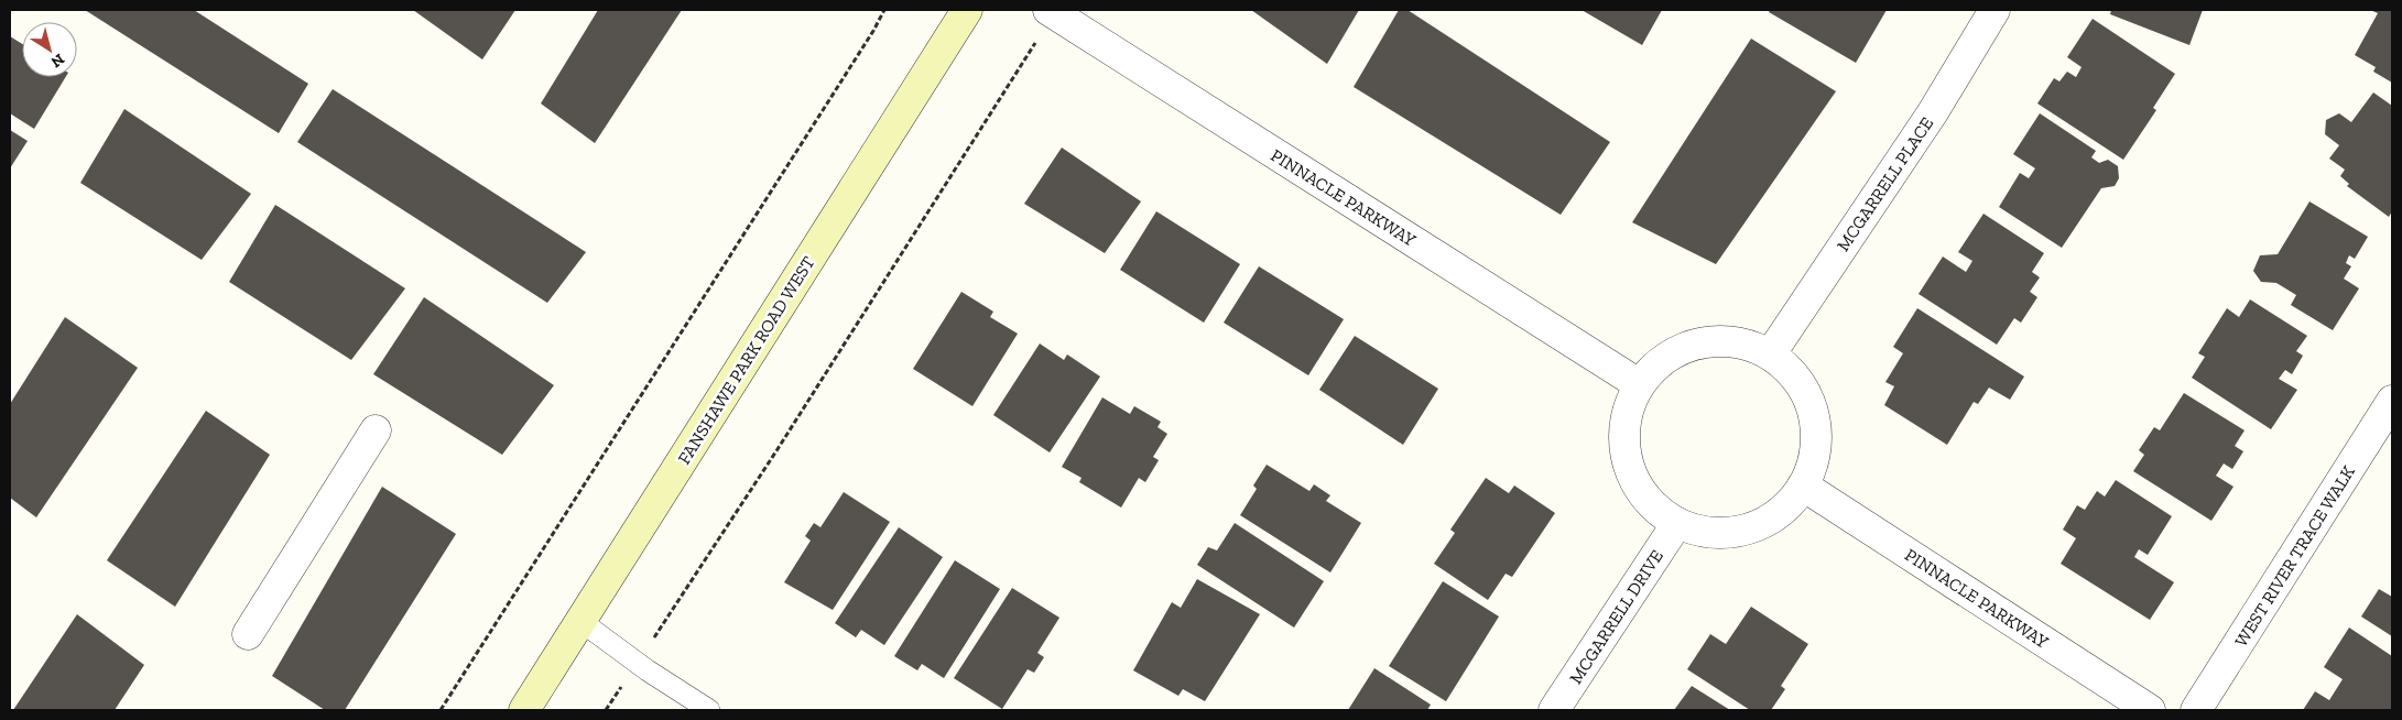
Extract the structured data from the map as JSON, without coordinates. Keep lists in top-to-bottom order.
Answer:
{
  "streets": {
    "main road": ["FANSHAWE PARK ROAD WEST"],
    "street": [
      "MCGARRELL PLACE",
      "PINNACLE PARKWAY",
      "WEST RIVER TRACE WALK",
      "MCGARRELL DRIVE"
    ]
  },
  "crossings": [
    ["MCGARRELL PLACE", "PINNACLE PARKWAY"],
    ["MCGARRELL PLACE", "MCGARRELL DRIVE"],
    ["PINNACLE PARKWAY", "MCGARRELL DRIVE"]
  ],
  "north": "bottom right"
}
